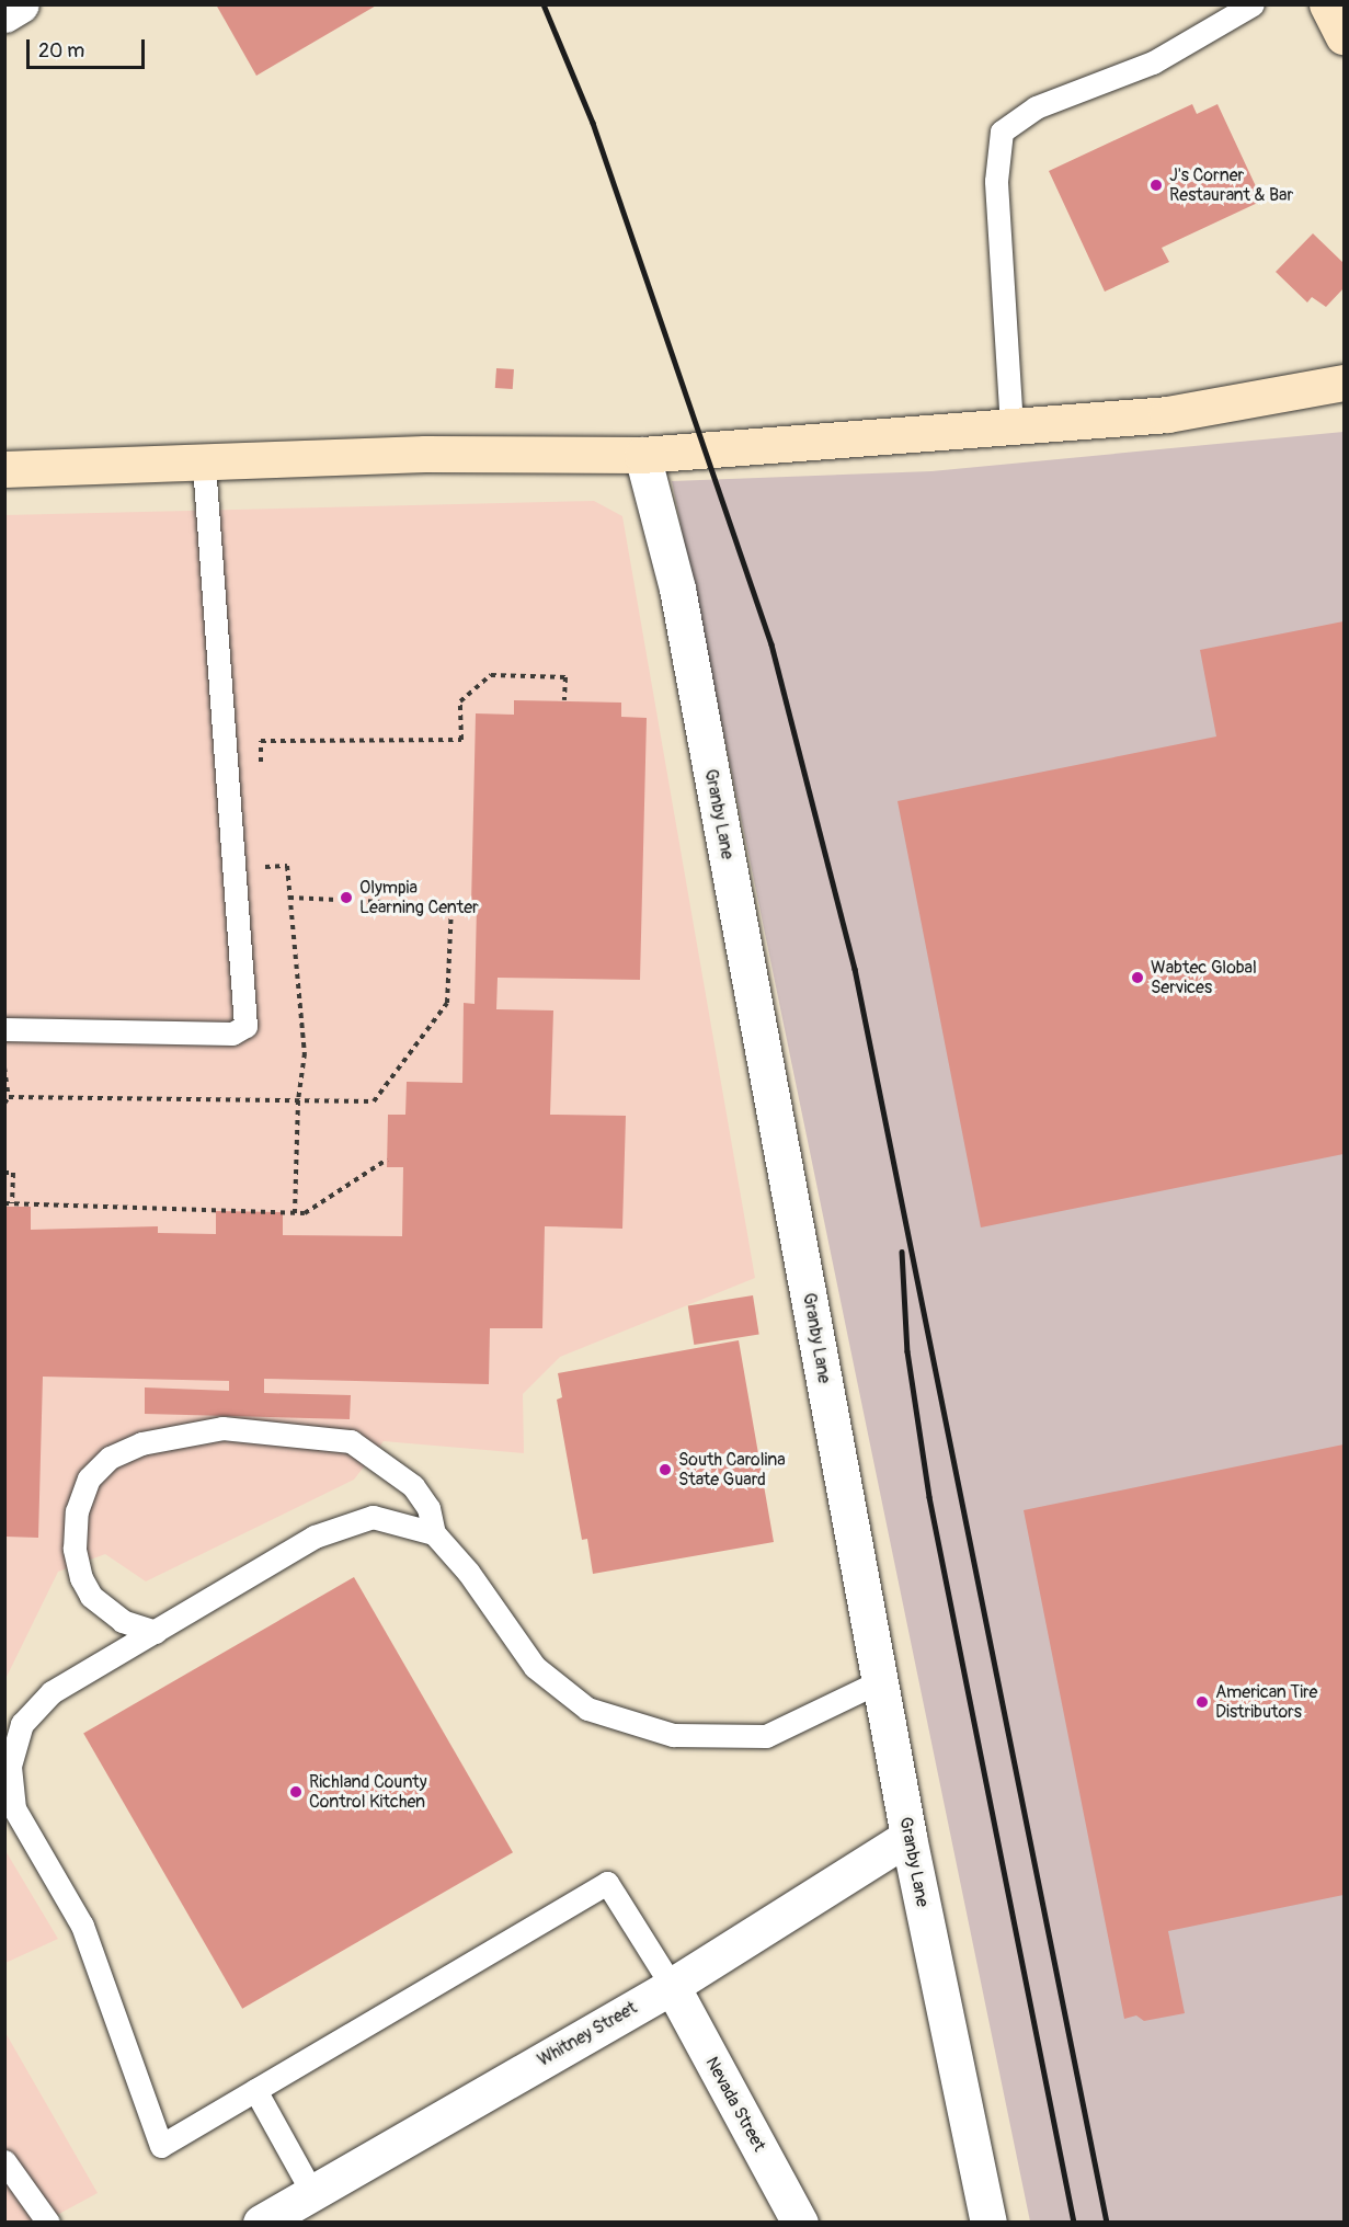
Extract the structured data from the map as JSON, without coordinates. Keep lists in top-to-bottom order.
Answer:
{
  "streets": {
    "street": ["Granby Lane", "Whitney Street", "Nevada Street"]
  },
  "crossings": [
    ["Granby Lane", "Whitney Street"],
    ["Whitney Street", "Nevada Street"]
  ],
  "places": [
    "J's Corner Restaurant & Bar",
    "Olympia Learning Center",
    "Wabtec Global Services",
    "South Carolina State Guard",
    "American Tire Distributors",
    "Richland County Control Kitchen"
  ],
  "scale_bar": "20 m"
}
